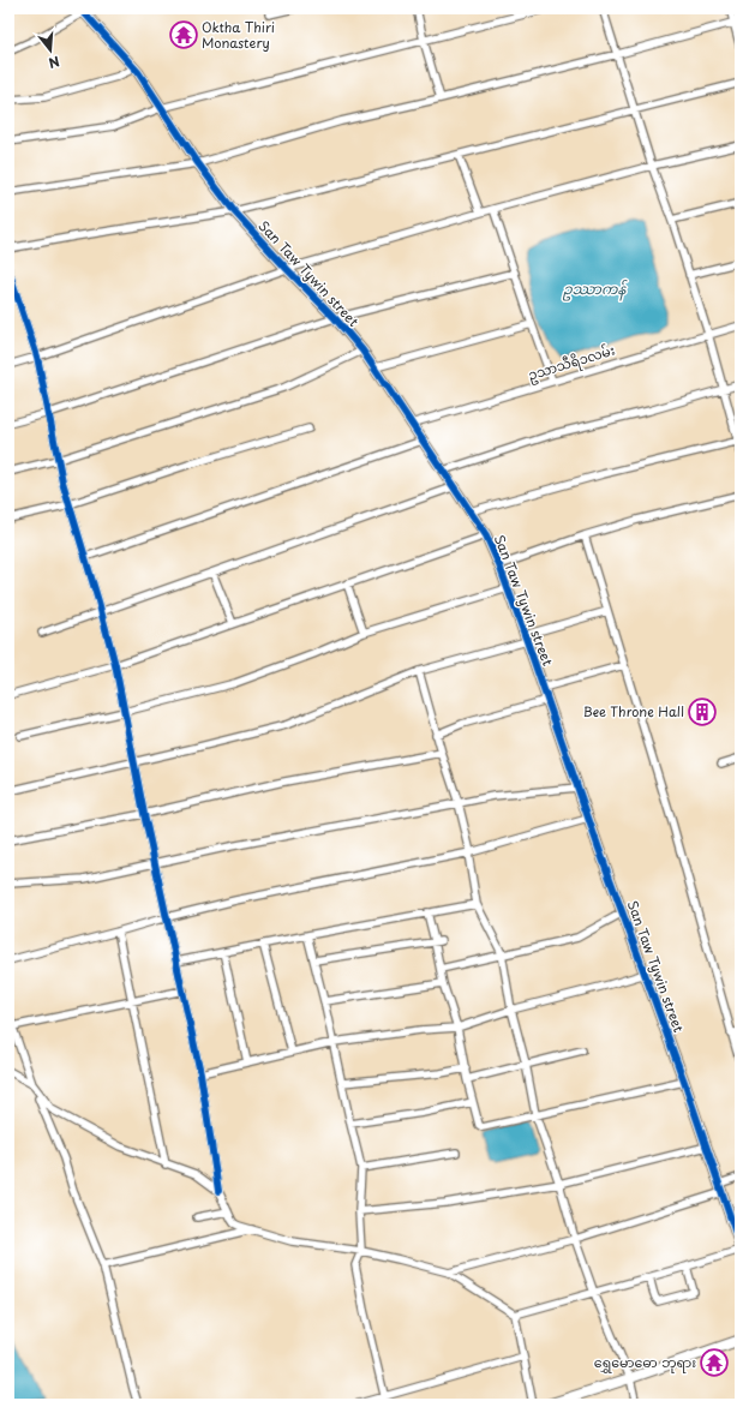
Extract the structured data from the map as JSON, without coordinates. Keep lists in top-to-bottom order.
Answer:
{
  "streets": {
    "street": ["San Taw Tywin street", "ဥသာသီရိ၁လမ်း"]
  },
  "crossings": [
    ["San Taw Tywin street", "ဥသာသီရိ၁လမ်း"]
  ],
  "water": ["ဥဿာကန်"],
  "places": {
    "temple": ["Oktha Thiri Monastery", "ရွှေမောဓော ဘုရား"],
    "building": ["Bee Throne Hall"]
  },
  "north": "bottom"
}
